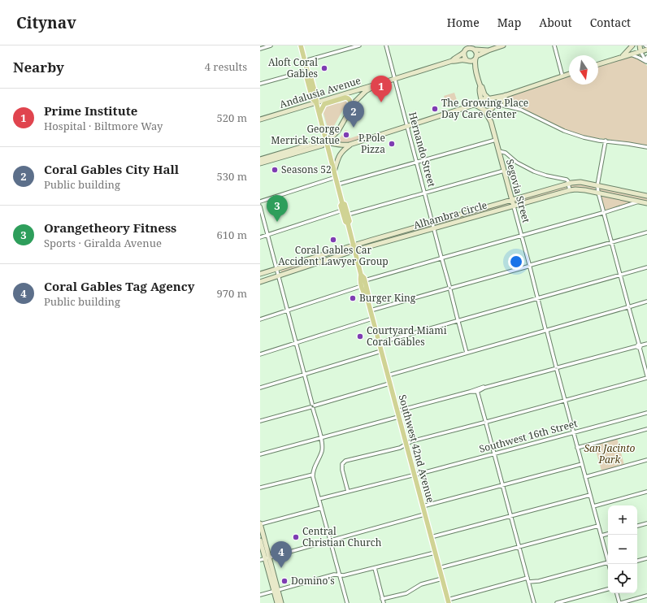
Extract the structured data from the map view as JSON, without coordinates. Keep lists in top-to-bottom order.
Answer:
{
  "streets": {
    "main road": ["Southwest 42nd Avenue"],
    "street": [
      "Andalusia Avenue",
      "Hernando Street",
      "Segovia Street",
      "Alhambra Circle",
      "Southwest 16th Street"
    ]
  },
  "crossings": [
    ["Andalusia Avenue", "Southwest 42nd Avenue"],
    ["Hernando Street", "Alhambra Circle"],
    ["Segovia Street", "Alhambra Circle"],
    ["Segovia Street", "Southwest 16th Street"],
    ["Alhambra Circle", "Southwest 42nd Avenue"],
    ["Southwest 16th Street", "Southwest 42nd Avenue"]
  ],
  "parks": ["San Jacinto Park"],
  "places": [
    "Aloft Coral Gables",
    "The Growing Place Day Care Center",
    "George Merrick Statue",
    "P.Pole Pizza",
    "Seasons 52",
    "Coral Gables Car Accident Lawyer Group",
    "Burger King",
    "Courtyard Miami Coral Gables",
    "Central Christian Church",
    "Domino's"
  ],
  "north": "bottom",
  "page": {
    "header": "Citynav",
    "nav": [
      "Home",
      "Map",
      "About",
      "Contact"
    ],
    "heading": ["Nearby", "4 results"],
    "pins": [
      "1",
      "2",
      "3",
      "4"
    ],
    "list": [
      {
        "mark": "1",
        "name": "Prime Institute",
        "note": "Hospital · Biltmore Way",
        "value": "520 m"
      },
      {
        "mark": "2",
        "name": "Coral Gables City Hall",
        "note": "Public building",
        "value": "530 m"
      },
      {
        "mark": "3",
        "name": "Orangetheory Fitness",
        "note": "Sports · Giralda Avenue",
        "value": "610 m"
      },
      {
        "mark": "4",
        "name": "Coral Gables Tag Agency",
        "note": "Public building",
        "value": "970 m"
      }
    ],
    "map_buttons": ["+", "−"]
  }
}
